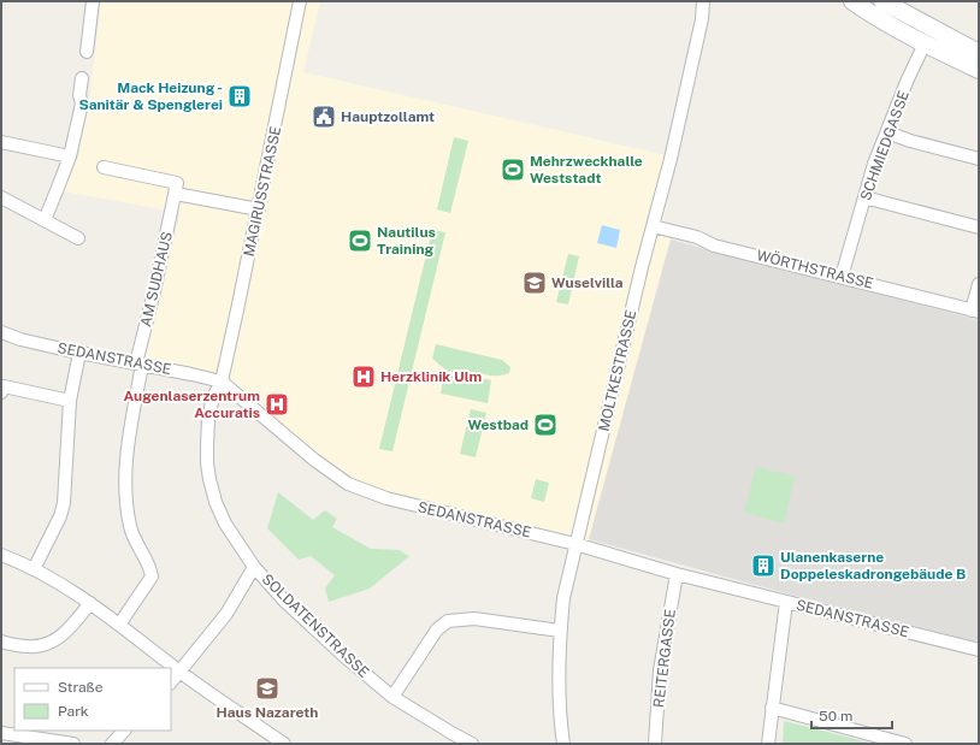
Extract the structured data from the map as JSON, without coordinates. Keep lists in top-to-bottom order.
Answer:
{
  "streets": {
    "street": [
      "SCHMIEDGASSE",
      "MAGIRUSSTRASSE",
      "WÖRTHSTRASSE",
      "AM SUDHAUS",
      "SEDANSTRASSE",
      "MOLTKESTRASSE",
      "SOLDATENSTRASSE",
      "REITERGASSE"
    ]
  },
  "crossings": [
    ["SCHMIEDGASSE", "WÖRTHSTRASSE"],
    ["MAGIRUSSTRASSE", "SEDANSTRASSE"],
    ["MAGIRUSSTRASSE", "SOLDATENSTRASSE"],
    ["WÖRTHSTRASSE", "MOLTKESTRASSE"],
    ["AM SUDHAUS", "SEDANSTRASSE"],
    ["SEDANSTRASSE", "MOLTKESTRASSE"],
    ["SEDANSTRASSE", "SOLDATENSTRASSE"],
    ["SEDANSTRASSE", "REITERGASSE"]
  ],
  "places": {
    "building": ["Mack Heizung - Sanitär & Spenglerei", "Ulanenkaserne Doppeleskadrongebäude B"],
    "public building": ["Hauptzollamt"],
    "sports": ["Mehrzweckhalle Weststadt", "Nautilus Training", "Westbad"],
    "school or university": ["Wuselvilla", "Haus Nazareth"],
    "hospital": ["Herzklinik Ulm", "Augenlaserzentrum Accuratis"]
  },
  "legend": ["Straße", "Park"],
  "scale_bar": "50 m"
}
